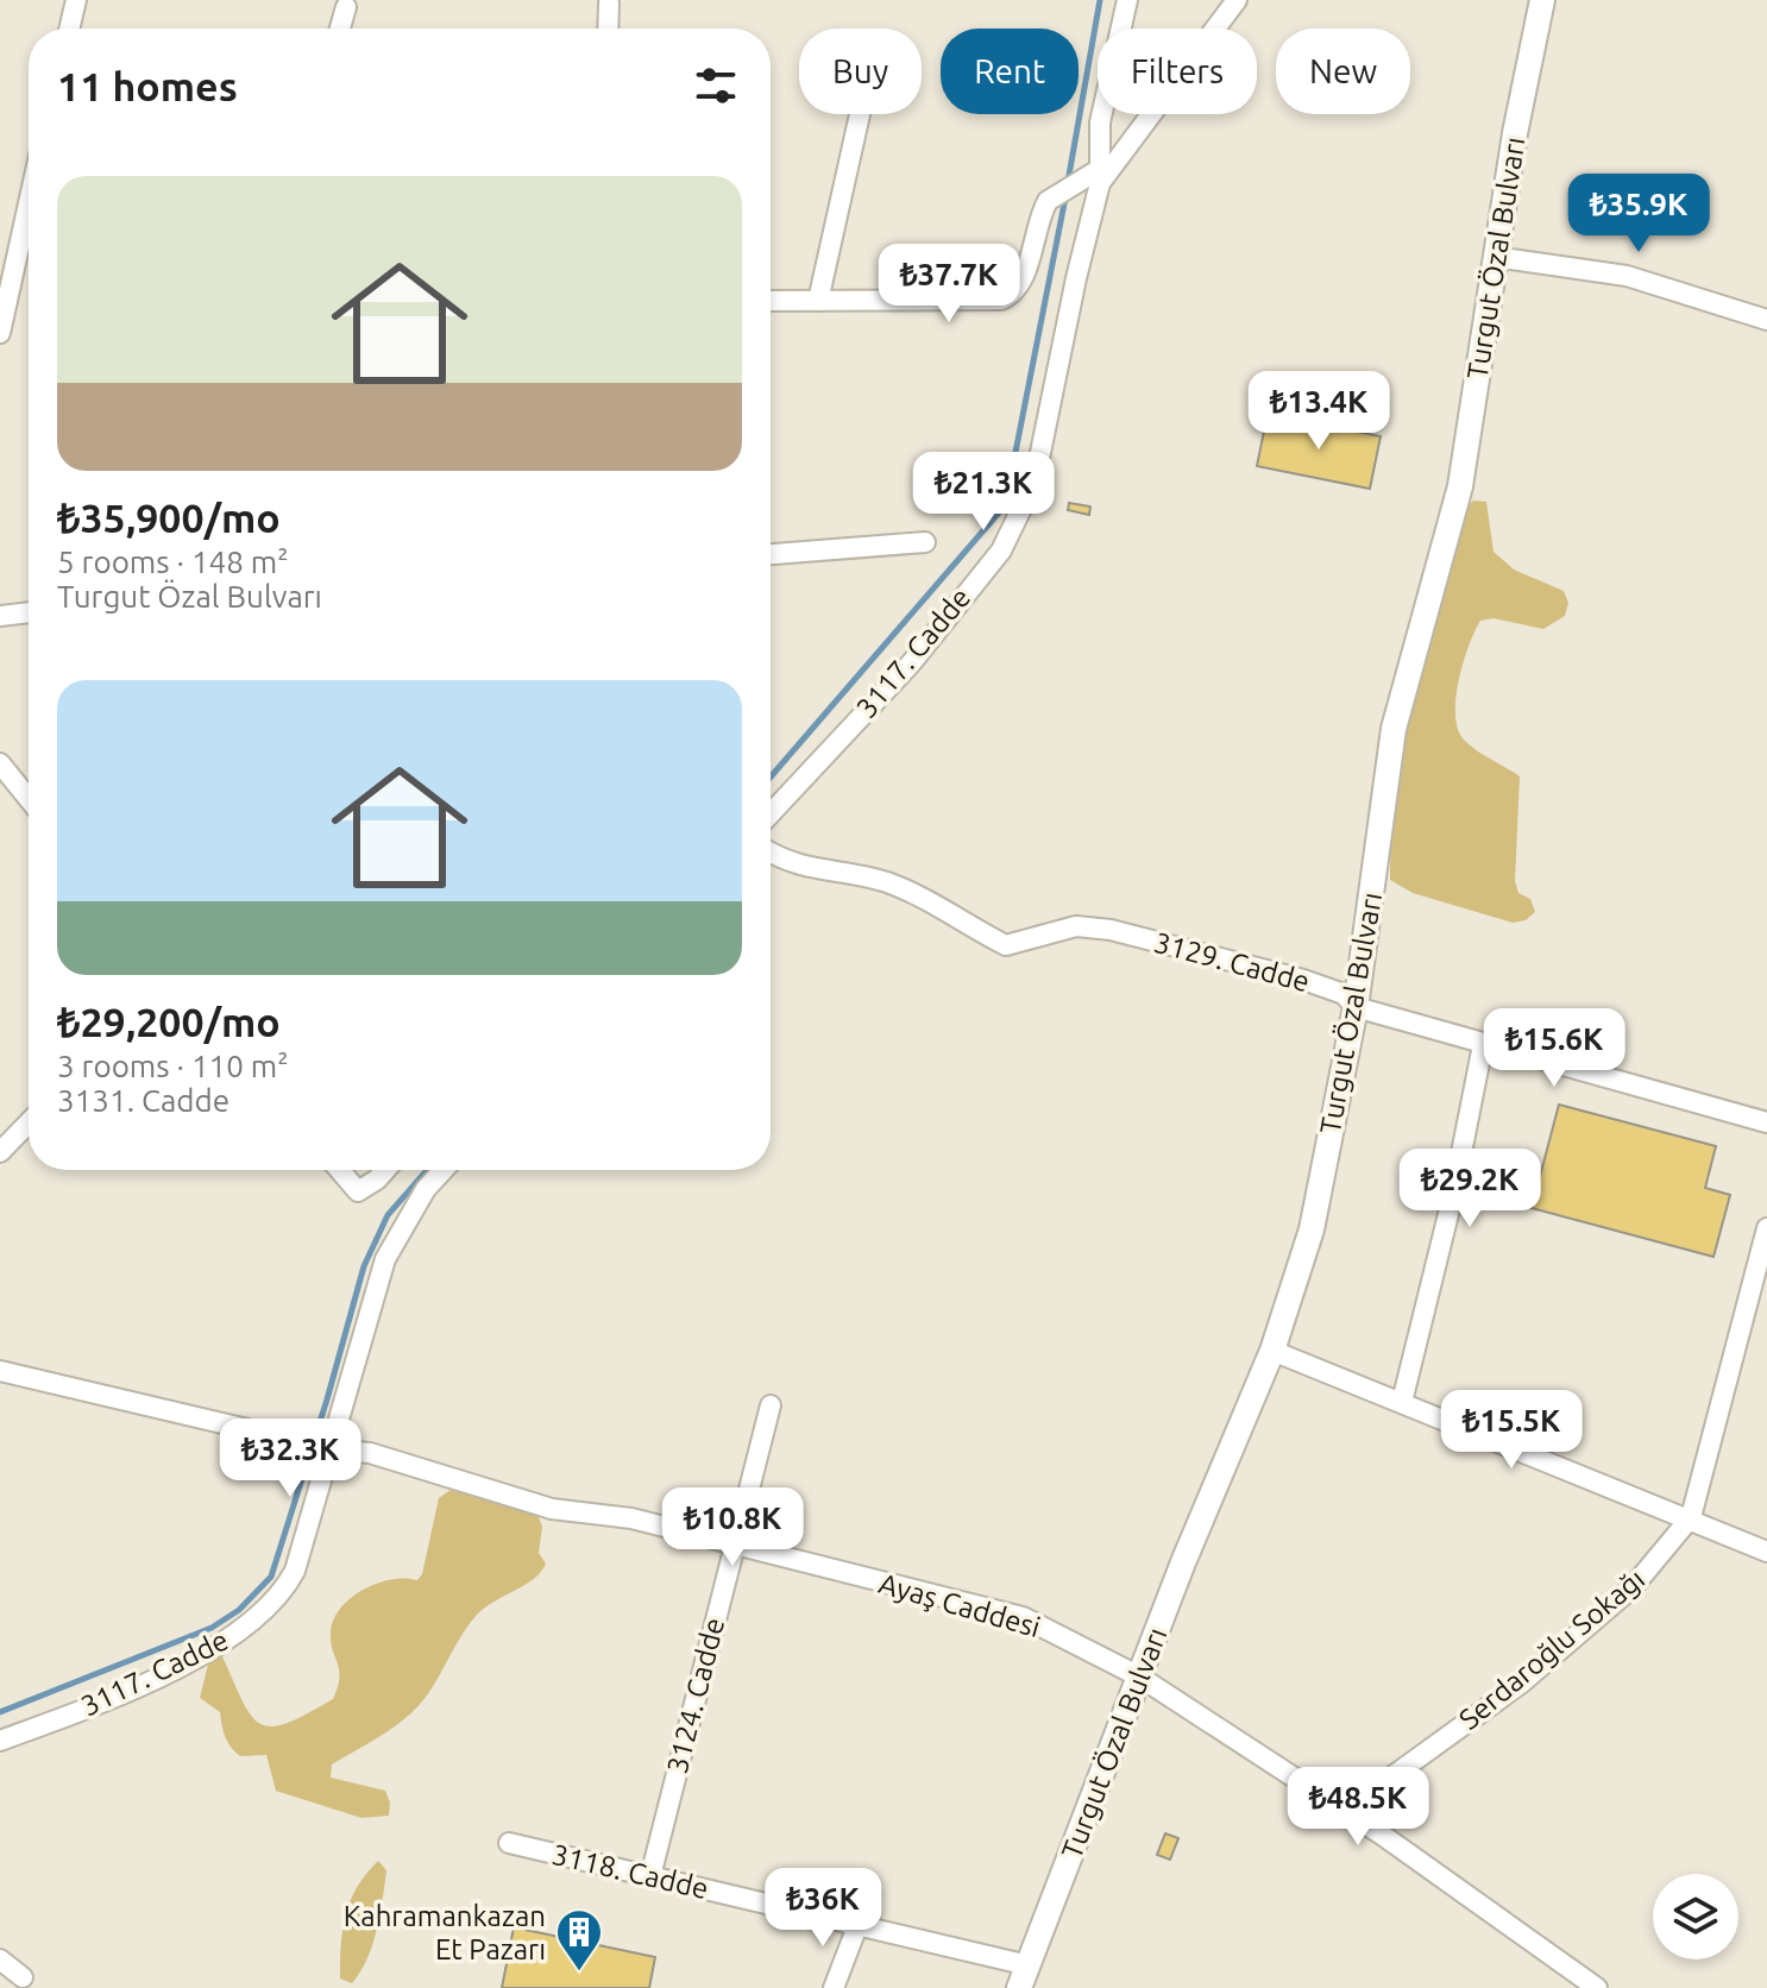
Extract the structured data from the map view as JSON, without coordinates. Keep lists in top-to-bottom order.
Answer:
{
  "streets": {
    "street": [
      "Turgut Özal Bulvarı",
      "3117. Cadde",
      "3129. Cadde",
      "Ayaş Caddesi",
      "Serdaroğlu Sokağı",
      "3124. Cadde",
      "3118. Cadde"
    ]
  },
  "crossings": [
    ["Turgut Özal Bulvarı", "3129. Cadde"],
    ["Turgut Özal Bulvarı", "Ayaş Caddesi"],
    ["Turgut Özal Bulvarı", "3118. Cadde"],
    ["3117. Cadde", "Ayaş Caddesi"],
    ["Ayaş Caddesi", "Serdaroğlu Sokağı"],
    ["Ayaş Caddesi", "3124. Cadde"],
    ["3124. Cadde", "3118. Cadde"]
  ],
  "places": {
    "building": ["Kahramankazan Et Pazarı"]
  },
  "page": {
    "chip": [
      "Buy",
      "Rent",
      "Filters",
      "New"
    ],
    "heading": "11 homes",
    "list": [
      {
        "name": "₺35,900/mo",
        "note": "5 rooms · 148 m² · Turgut Özal Bulvarı"
      },
      {
        "name": "₺29,200/mo",
        "note": "3 rooms · 110 m² · 3131. Cadde"
      }
    ],
    "price": [
      "₺35.9K",
      "₺37.7K",
      "₺13.4K",
      "₺21.3K",
      "₺15.6K",
      "₺29.2K",
      "₺15.5K",
      "₺32.3K",
      "₺10.8K",
      "₺48.5K",
      "₺36K"
    ]
  }
}
